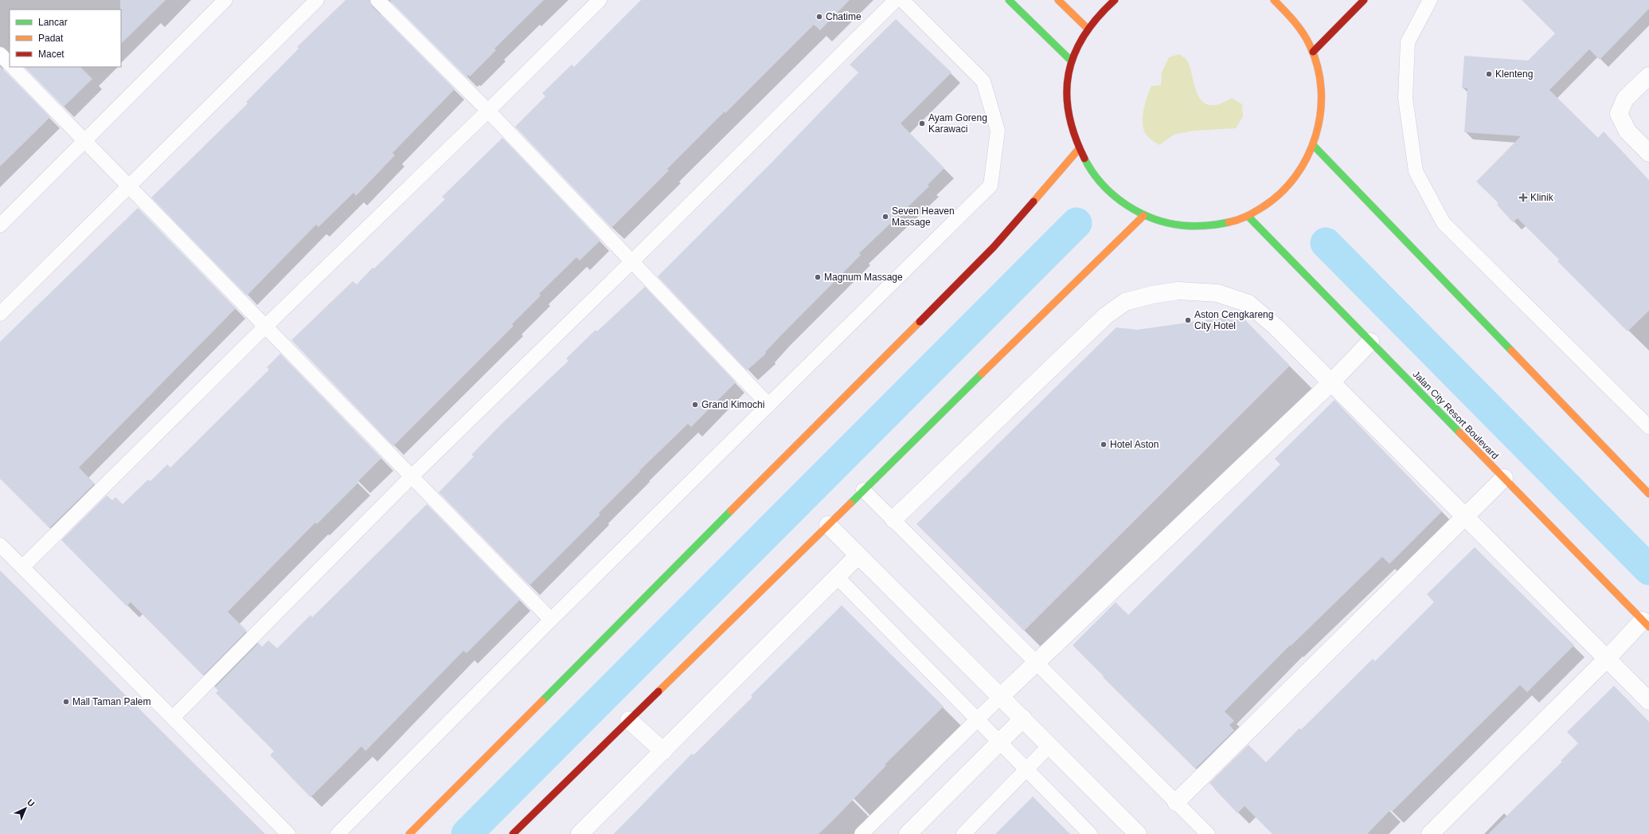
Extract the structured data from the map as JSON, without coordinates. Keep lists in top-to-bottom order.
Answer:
{
  "streets": {
    "street": ["Jalan City Resort Boulevard"]
  },
  "places": {
    "other": [
      "Chatime",
      "Klenteng",
      "Ayam Goreng Karawaci",
      "Seven Heaven Massage",
      "Magnum Massage",
      "Aston Cengkareng City Hotel",
      "Grand Kimochi",
      "Hotel Aston",
      "Mall Taman Palem"
    ],
    "health": ["Klinik"]
  },
  "legend": ["Lancar", "Padat", "Macet"],
  "north": "top right"
}
